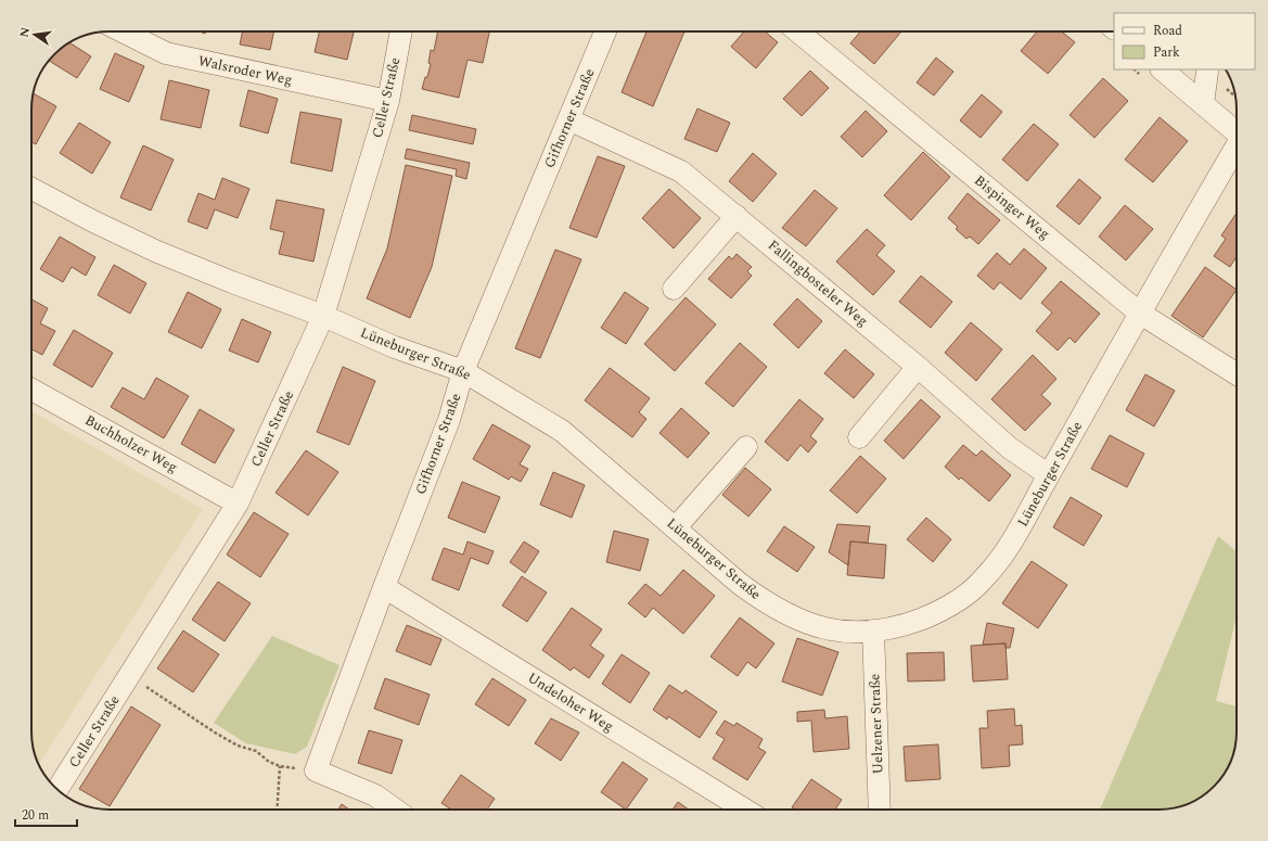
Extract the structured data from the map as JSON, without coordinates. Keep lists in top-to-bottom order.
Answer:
{
  "streets": {
    "street": [
      "Walsroder Weg",
      "Celler Straße",
      "Gifhorner Straße",
      "Bispinger Weg",
      "Fallingbosteler Weg",
      "Lüneburger Straße",
      "Buchholzer Weg",
      "Undeloher Weg",
      "Uelzener Straße"
    ]
  },
  "crossings": [
    ["Walsroder Weg", "Celler Straße"],
    ["Celler Straße", "Lüneburger Straße"],
    ["Celler Straße", "Buchholzer Weg"],
    ["Gifhorner Straße", "Fallingbosteler Weg"],
    ["Gifhorner Straße", "Lüneburger Straße"],
    ["Gifhorner Straße", "Undeloher Weg"],
    ["Bispinger Weg", "Lüneburger Straße"],
    ["Fallingbosteler Weg", "Lüneburger Straße"],
    ["Lüneburger Straße", "Uelzener Straße"]
  ],
  "legend": ["Road", "Park"],
  "scale_bar": "20 m",
  "north": "left"
}
